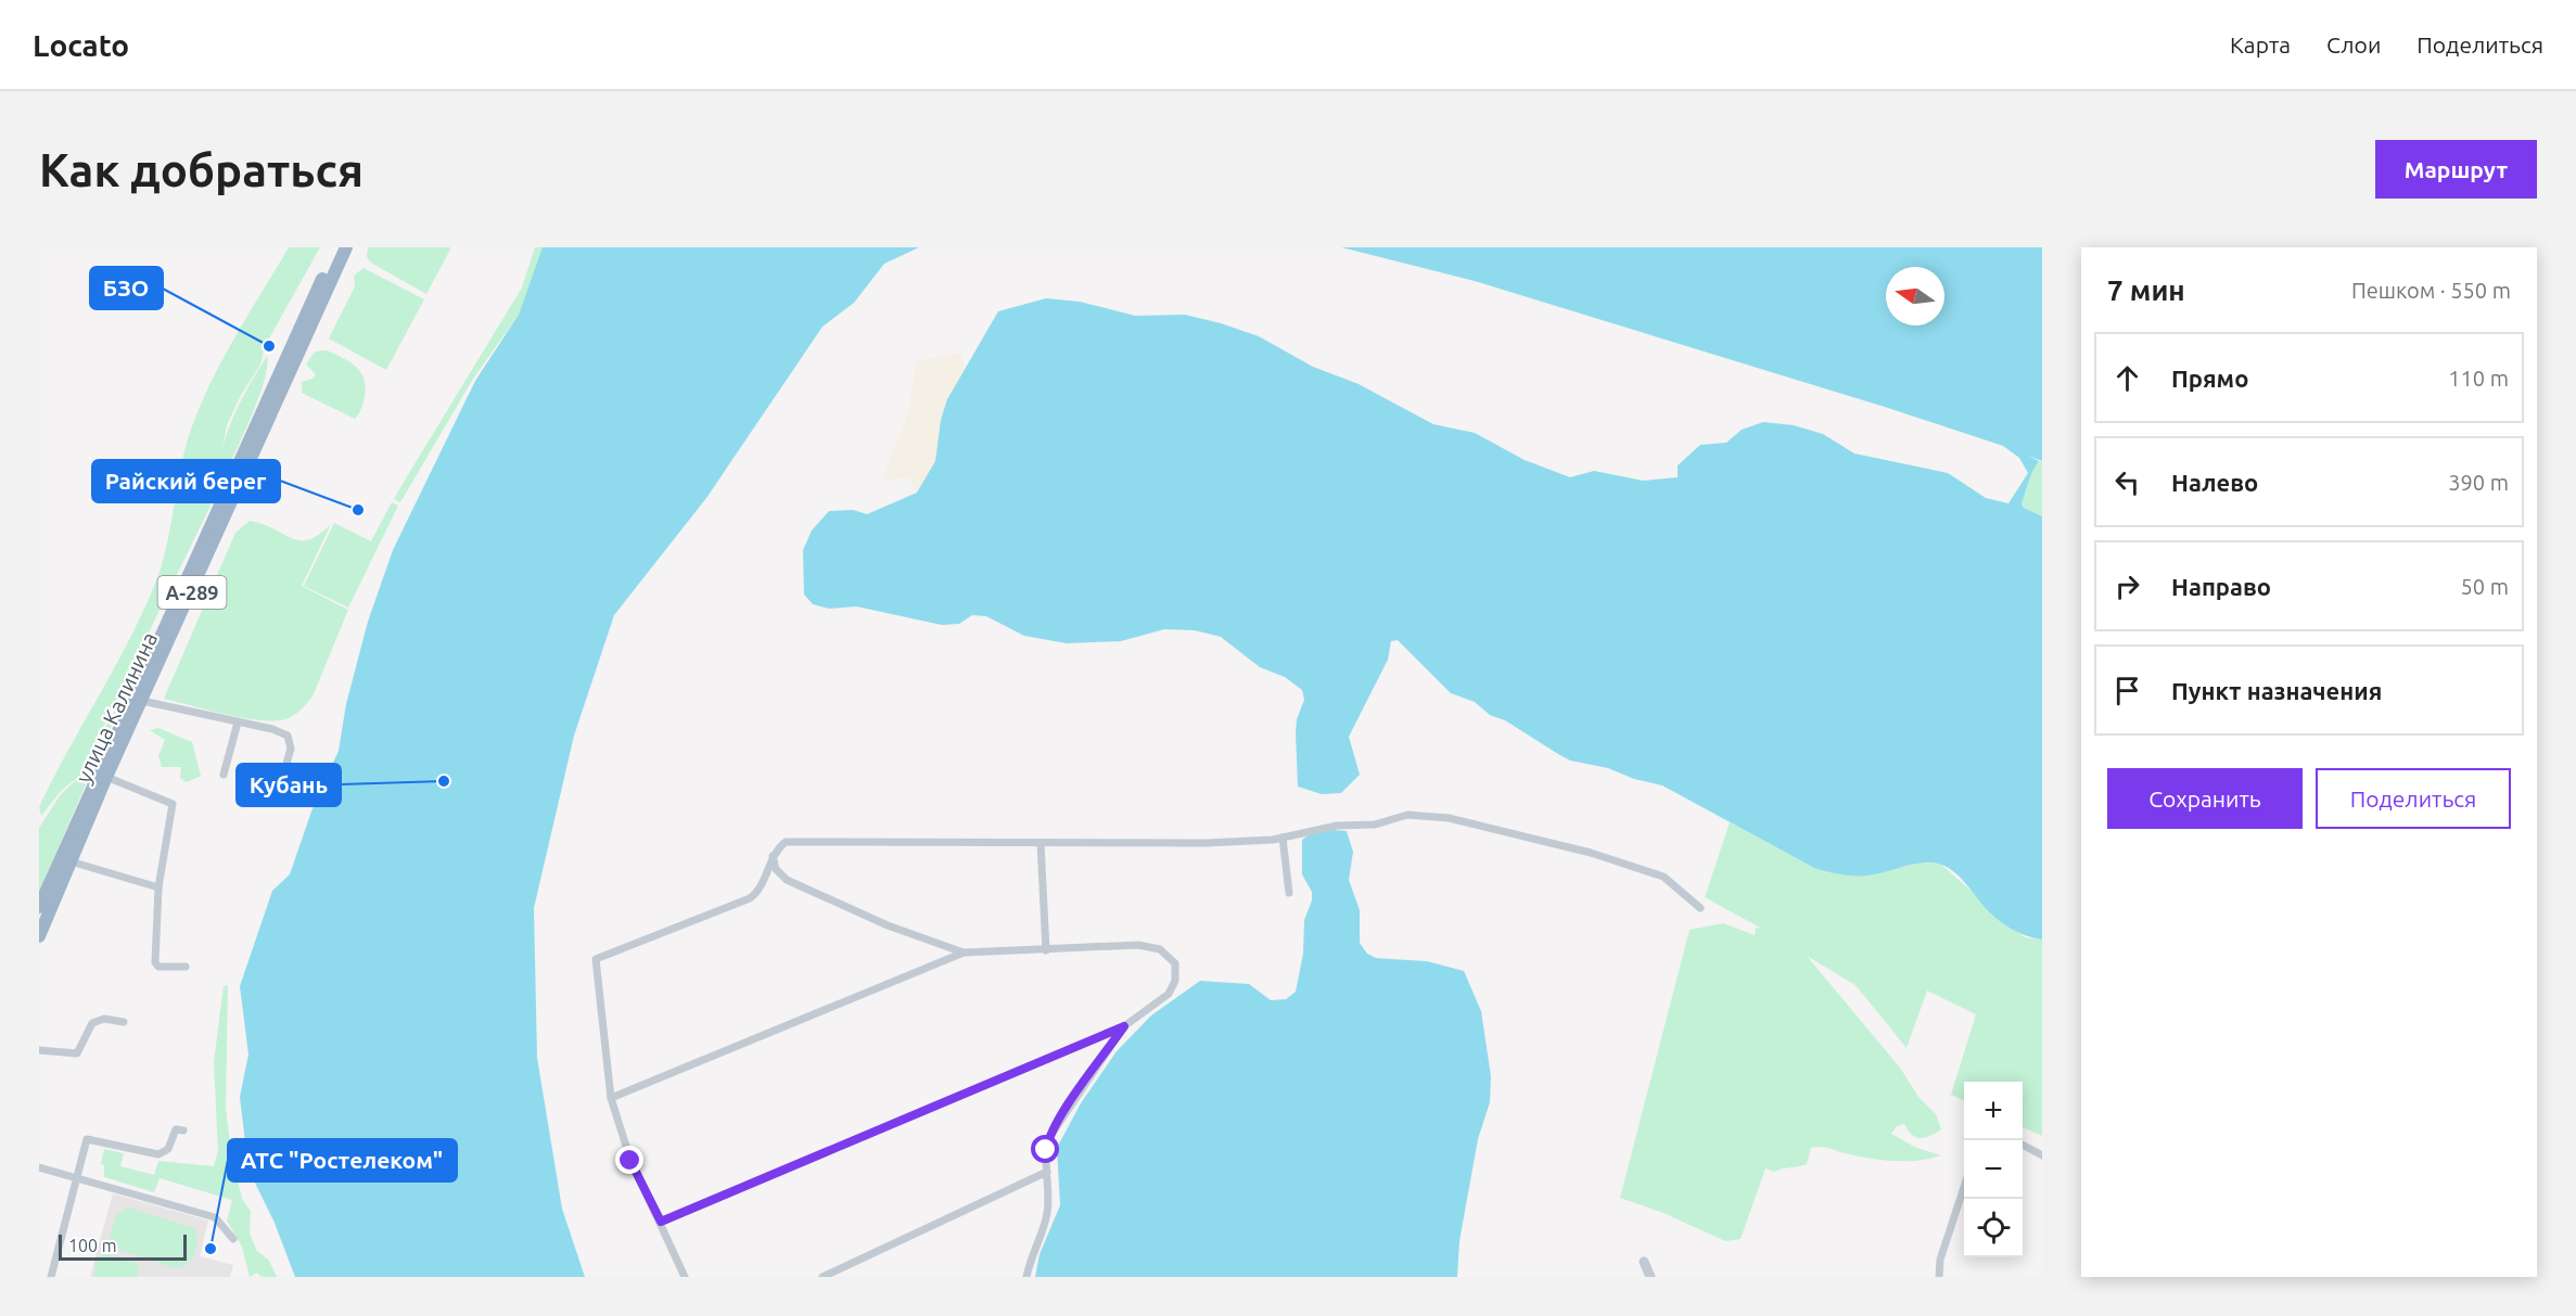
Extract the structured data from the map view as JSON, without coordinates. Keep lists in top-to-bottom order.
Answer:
{
  "streets": {
    "highway": ["А-289", "улица Калинина"]
  },
  "places": [
    "БЗО",
    "Райский берег",
    "Кубань",
    "АТС \"Ростелеком\""
  ],
  "scale_bar": "100 m",
  "north": "left",
  "page": {
    "header": "Locato",
    "nav": ["Карта", "Слои", "Поделиться"],
    "buttons": [
      "Маршрут",
      ["Сохранить", "Поделиться"]
    ],
    "title": "Как добраться",
    "heading": ["7 мин", "Пешком · 550 m"],
    "list": [
      ["Прямо", "110 m"],
      ["Налево", "390 m"],
      ["Направо", "50 m"],
      "Пункт назначения"
    ],
    "map_buttons": ["+", "−"],
    "scale": "100 m"
  }
}
